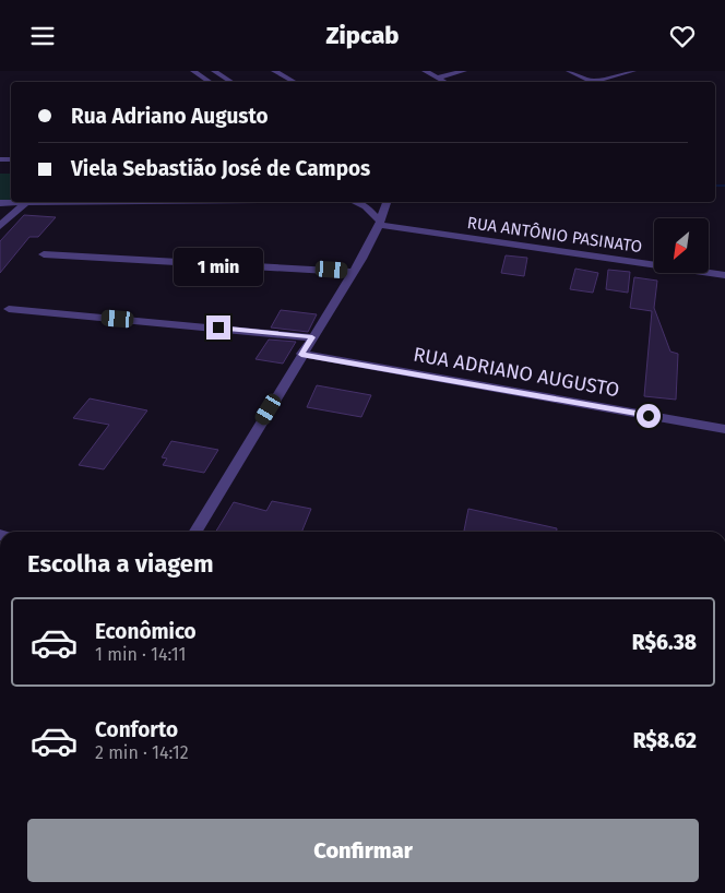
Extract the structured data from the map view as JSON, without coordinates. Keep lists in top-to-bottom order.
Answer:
{
  "streets": {
    "street": ["RUA ANTÔNIO PASINATO", "RUA ADRIANO AUGUSTO"]
  },
  "north": "bottom left",
  "page": {
    "header": "Zipcab",
    "banner": ["Rua Adriano Augusto", "Viela Sebastião José de Campos"],
    "bubble": "1 min",
    "heading": "Escolha a viagem",
    "list": [
      {
        "name": "Econômico",
        "note": "1 min · 14:11",
        "value": "R$6.38"
      },
      {
        "name": "Conforto",
        "note": "2 min · 14:12",
        "value": "R$8.62"
      }
    ],
    "buttons": "Confirmar"
  }
}
